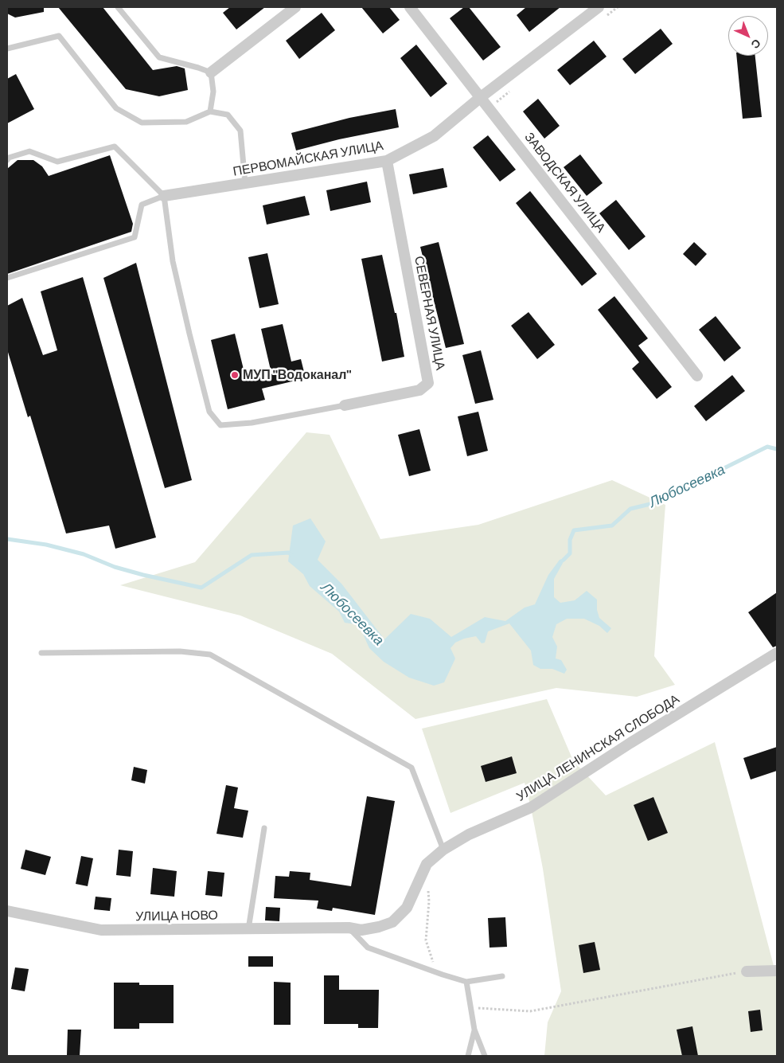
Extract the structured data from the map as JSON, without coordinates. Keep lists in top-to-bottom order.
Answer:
{
  "streets": {
    "street": [
      "ПЕРВОМАЙСКАЯ УЛИЦА",
      "ЗАВОДСКАЯ УЛИЦА",
      "СЕВЕРНАЯ УЛИЦА",
      "УЛИЦА ЛЕНИНСКАЯ СЛОБОДА",
      "УЛИЦА НОВО"
    ]
  },
  "crossings": [
    ["ПЕРВОМАЙСКАЯ УЛИЦА", "ЗАВОДСКАЯ УЛИЦА"],
    ["ПЕРВОМАЙСКАЯ УЛИЦА", "СЕВЕРНАЯ УЛИЦА"],
    ["УЛИЦА ЛЕНИНСКАЯ СЛОБОДА", "УЛИЦА НОВО"]
  ],
  "water": ["Любосеевка"],
  "places": ["МУП \"Водоканал\""],
  "north": "bottom right"
}
